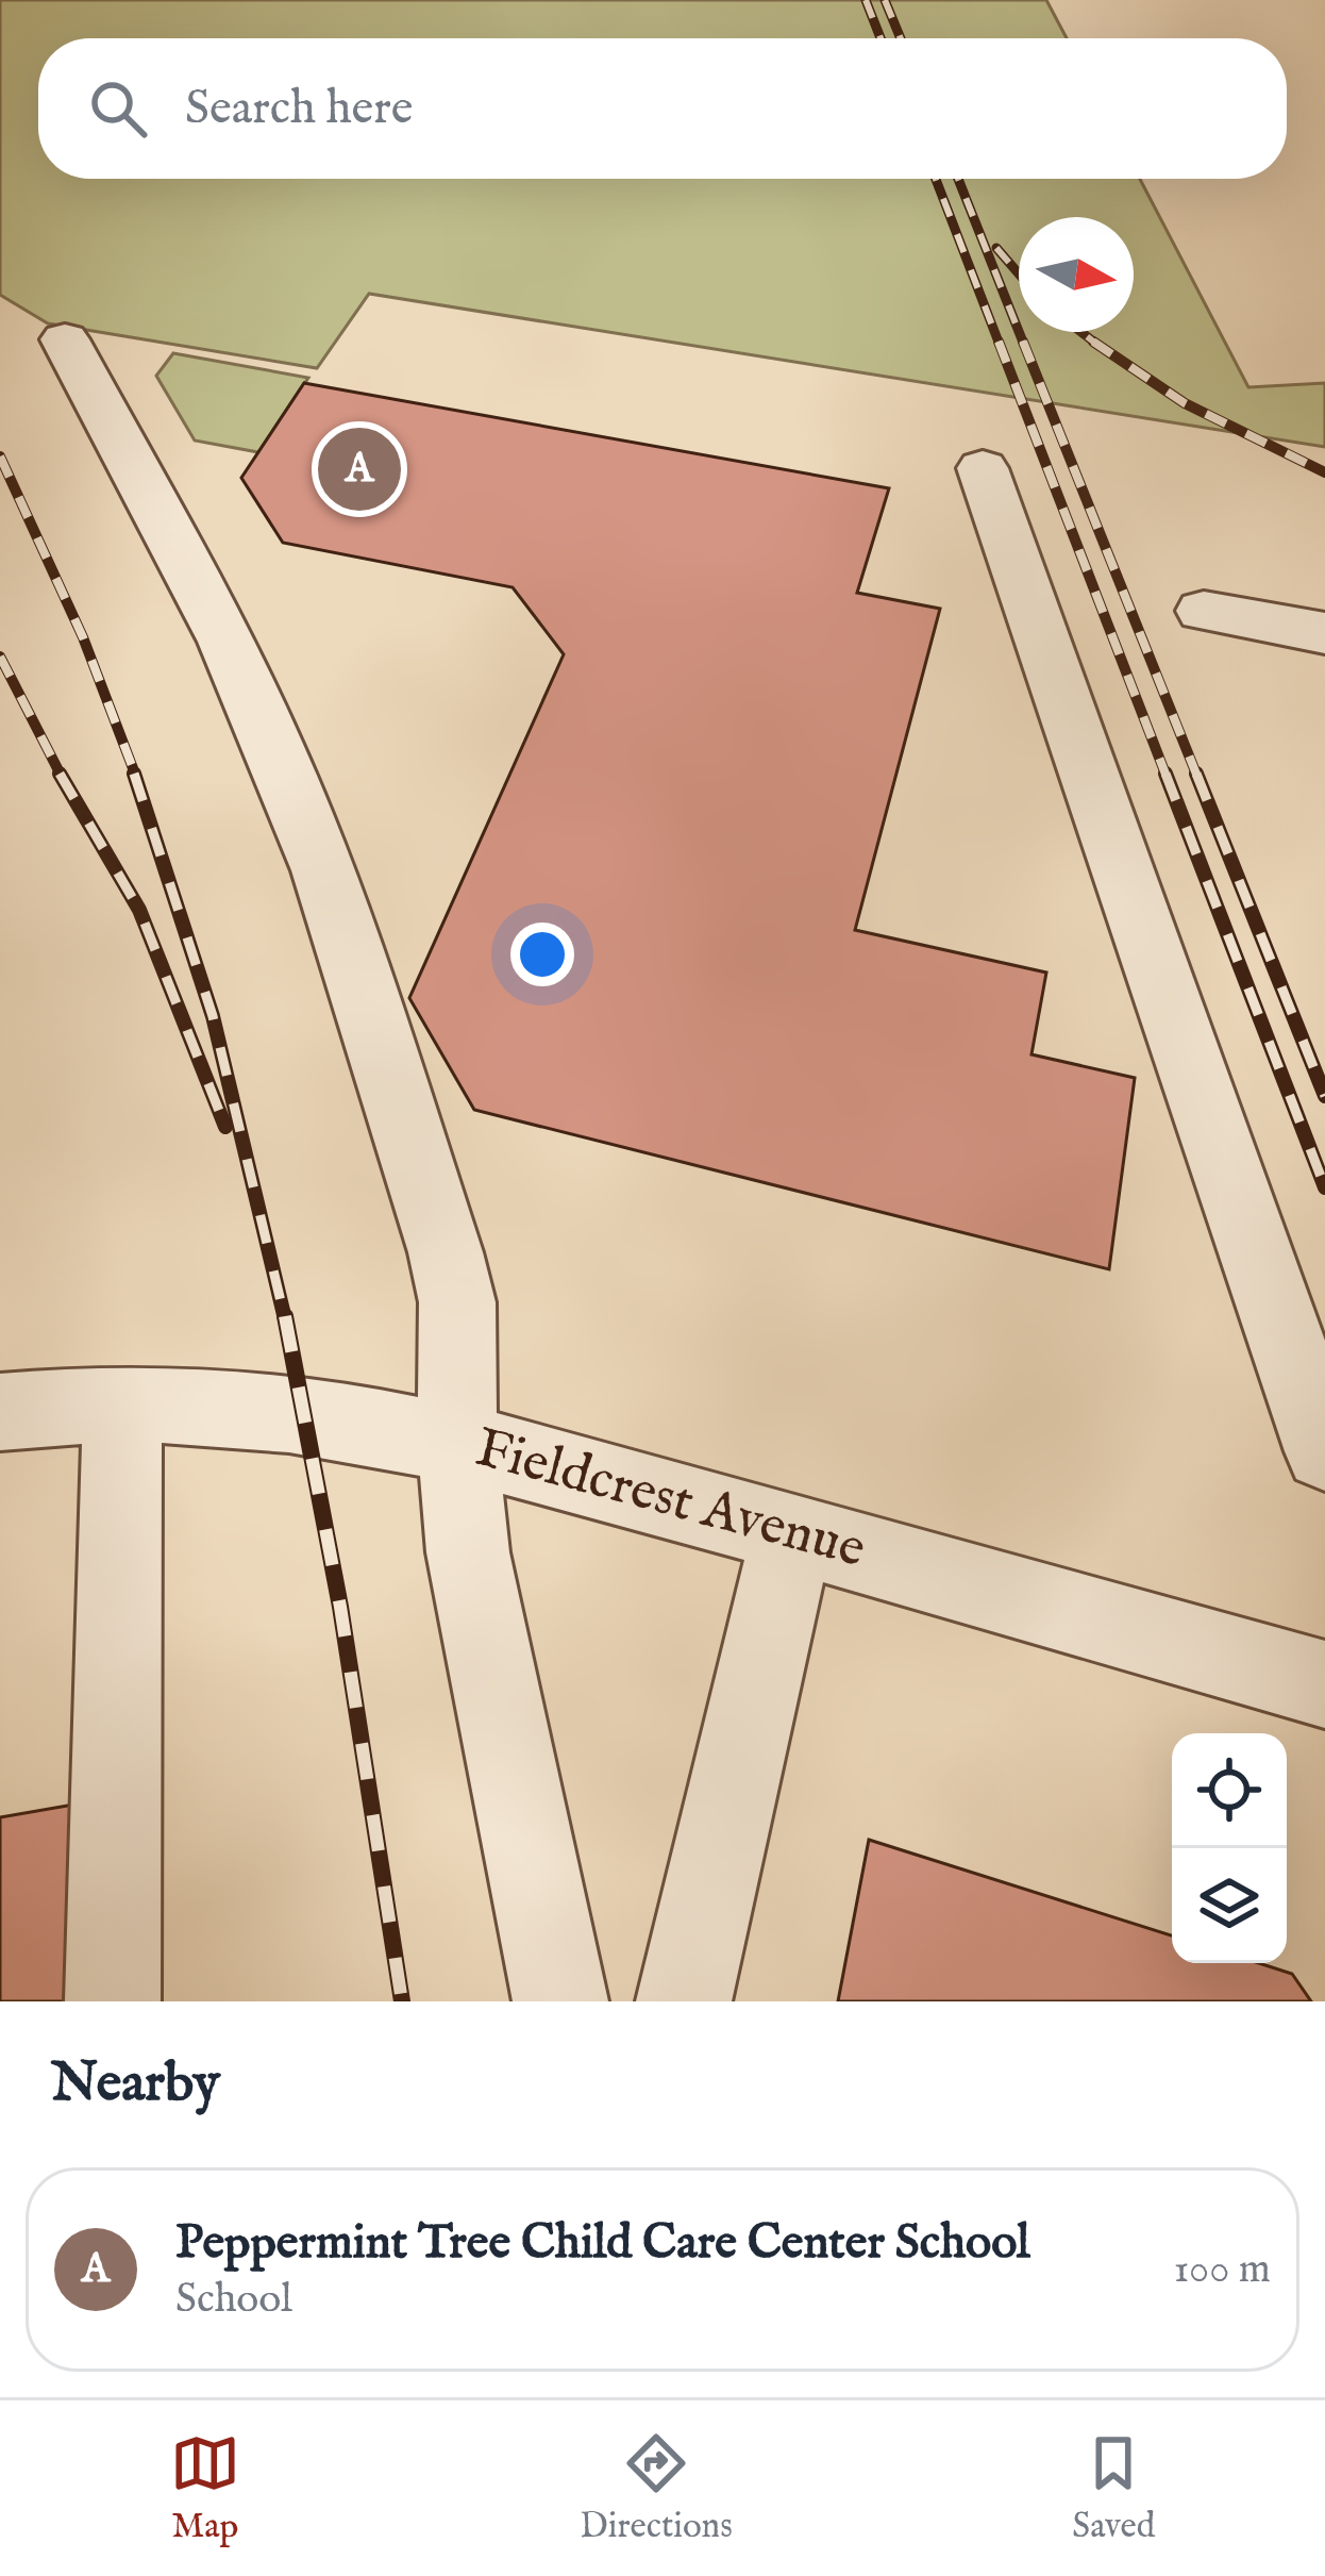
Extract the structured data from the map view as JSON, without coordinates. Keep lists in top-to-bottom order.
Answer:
{
  "streets": {
    "street": ["Fieldcrest Avenue"]
  },
  "north": "right",
  "page": {
    "search": "Search here",
    "pins": "A",
    "heading": "Nearby",
    "list": [
      {
        "mark": "A",
        "name": "Peppermint Tree Child Care Center School",
        "note": "School",
        "value": "100 m"
      }
    ],
    "nav": ["Map", "Directions", "Saved"]
  }
}
